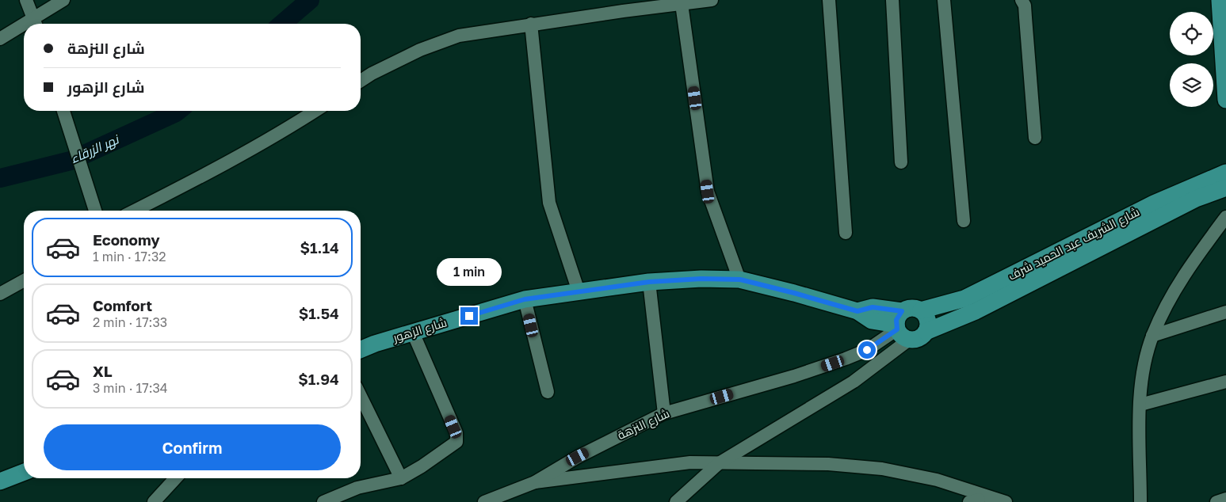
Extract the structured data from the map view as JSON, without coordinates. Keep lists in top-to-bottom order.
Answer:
{
  "streets": {
    "main road": ["شارع الشريف عبد الحميد شرف", "شارع الزهور"],
    "street": ["شارع النزهة"]
  },
  "crossings": [
    ["شارع الشريف عبد الحميد شرف", "شارع الزهور"],
    ["شارع الشريف عبد الحميد شرف", "شارع النزهة"],
    ["شارع الزهور", "شارع النزهة"]
  ],
  "water": ["نهر الزرقاء"],
  "page": {
    "banner": ["شارع النزهة", "شارع الزهور"],
    "list": [
      {
        "name": "Economy",
        "note": "1 min · 17:32",
        "value": "$1.14"
      },
      {
        "name": "Comfort",
        "note": "2 min · 17:33",
        "value": "$1.54"
      },
      {
        "name": "XL",
        "note": "3 min · 17:34",
        "value": "$1.94"
      }
    ],
    "bubble": "1 min",
    "buttons": "Confirm"
  }
}
